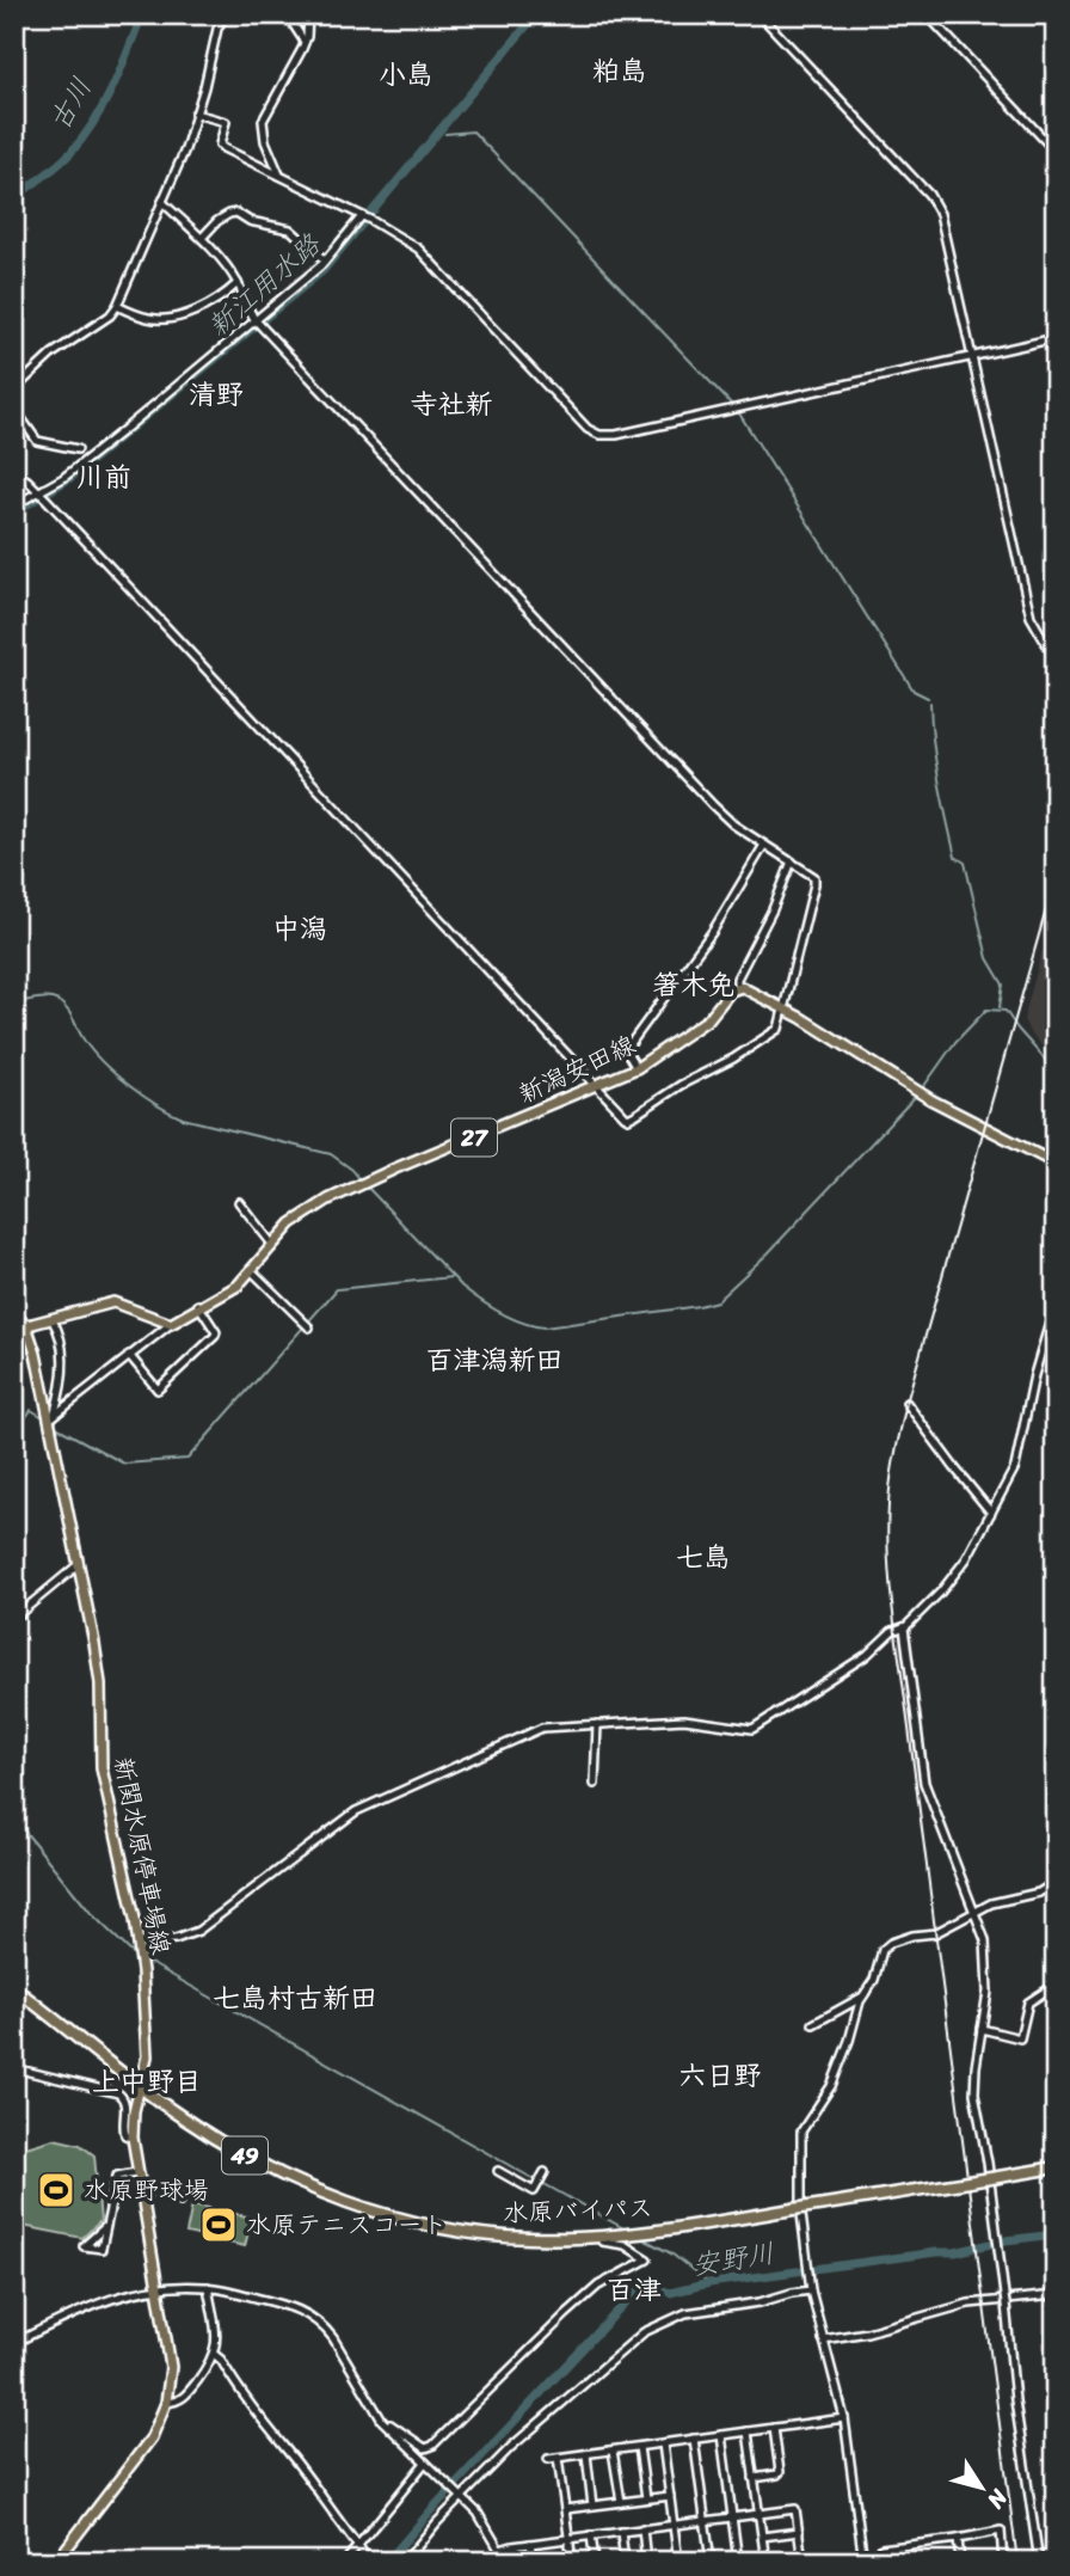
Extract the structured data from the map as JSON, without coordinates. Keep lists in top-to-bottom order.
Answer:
{
  "streets": {
    "highway": ["49", "水原バイパス"],
    "main road": ["新潟安田線", "27", "新関水原停車場線"]
  },
  "crossings": [
    ["新関水原停車場線", "水原バイパス"]
  ],
  "districts": [
    "粕島",
    "小島",
    "清野",
    "寺社新",
    "川前",
    "中潟",
    "箸木免",
    "百津潟新田",
    "七島",
    "七島村古新田",
    "六日野",
    "上中野目",
    "百津"
  ],
  "water": ["古川", "新江用水路", "安野川"],
  "places": {
    "sports": ["水原野球場", "水原テニスコート"]
  },
  "north": "bottom right"
}
